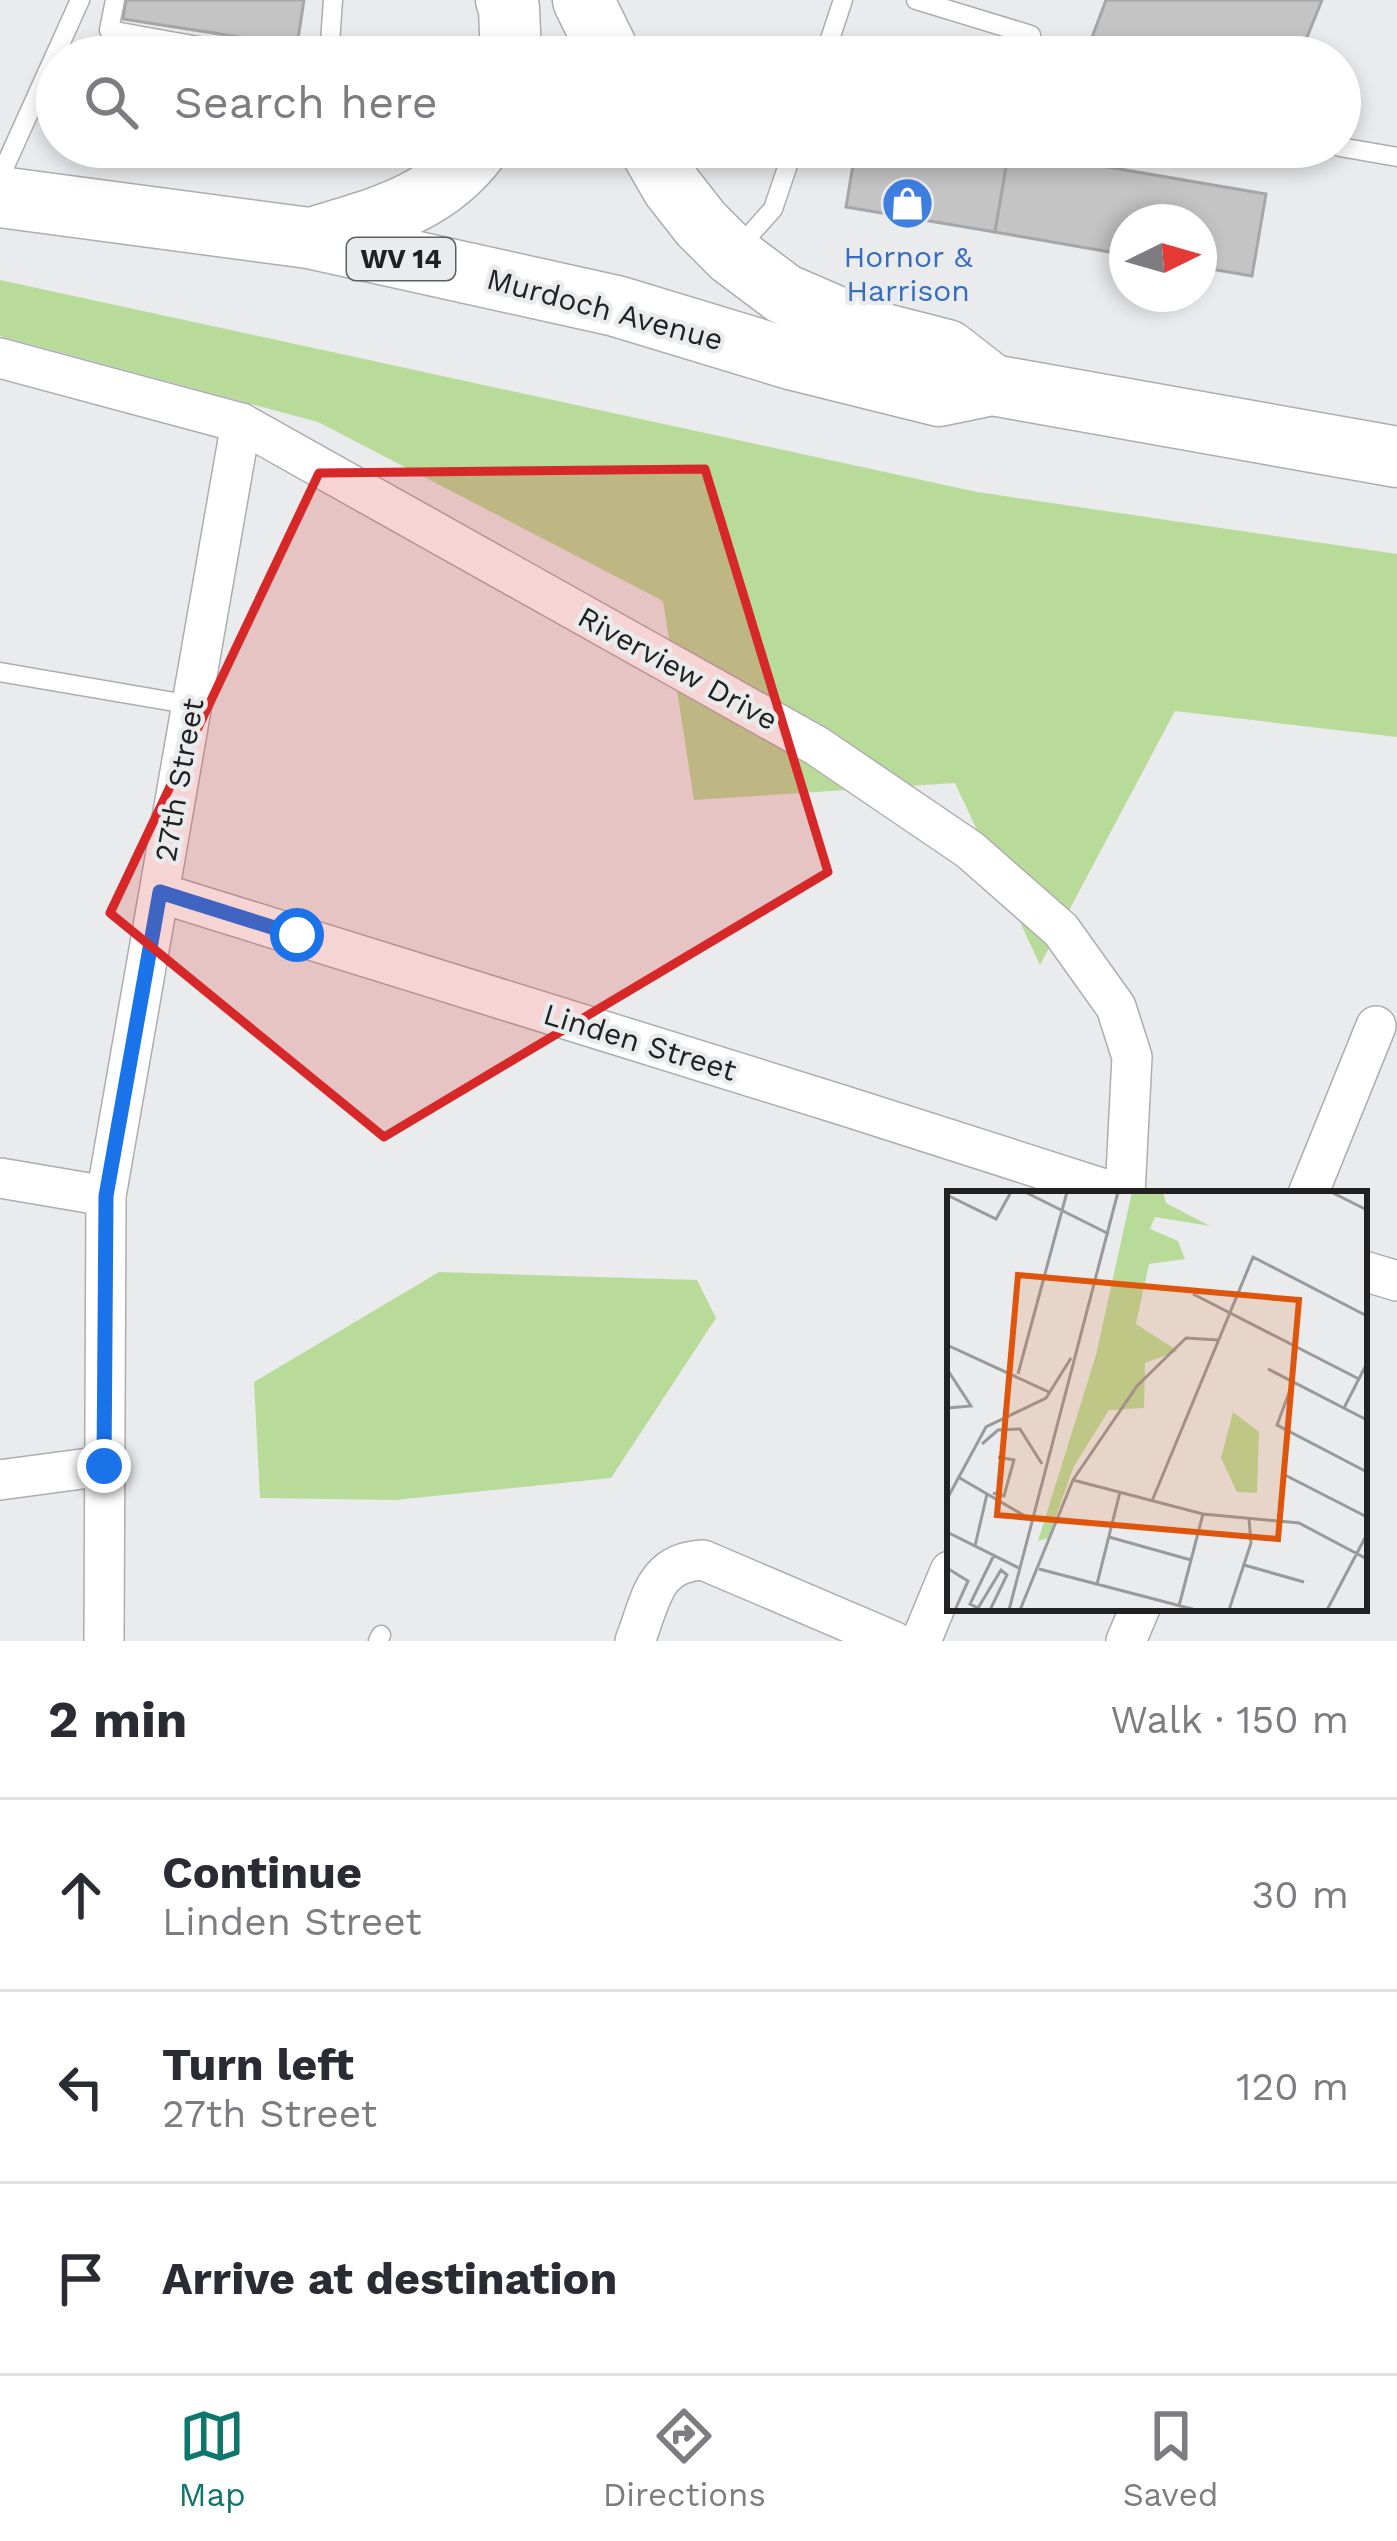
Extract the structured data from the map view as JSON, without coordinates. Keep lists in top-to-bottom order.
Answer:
{
  "streets": {
    "main road": ["WV 14", "Murdoch Avenue"],
    "street": ["Riverview Drive", "27th Street", "Linden Street"]
  },
  "crossings": [
    ["WV 14", "Murdoch Avenue"],
    ["Riverview Drive", "27th Street"],
    ["27th Street", "Linden Street"]
  ],
  "places": {
    "shop": ["Hornor & Harrison"]
  },
  "north": "right",
  "page": {
    "search": "Search here",
    "heading": ["2 min", "Walk · 150 m"],
    "list": [
      ["Continue", "Linden Street", "30 m"],
      ["Turn left", "27th Street", "120 m"],
      "Arrive at destination"
    ],
    "nav": ["Map", "Directions", "Saved"]
  }
}
